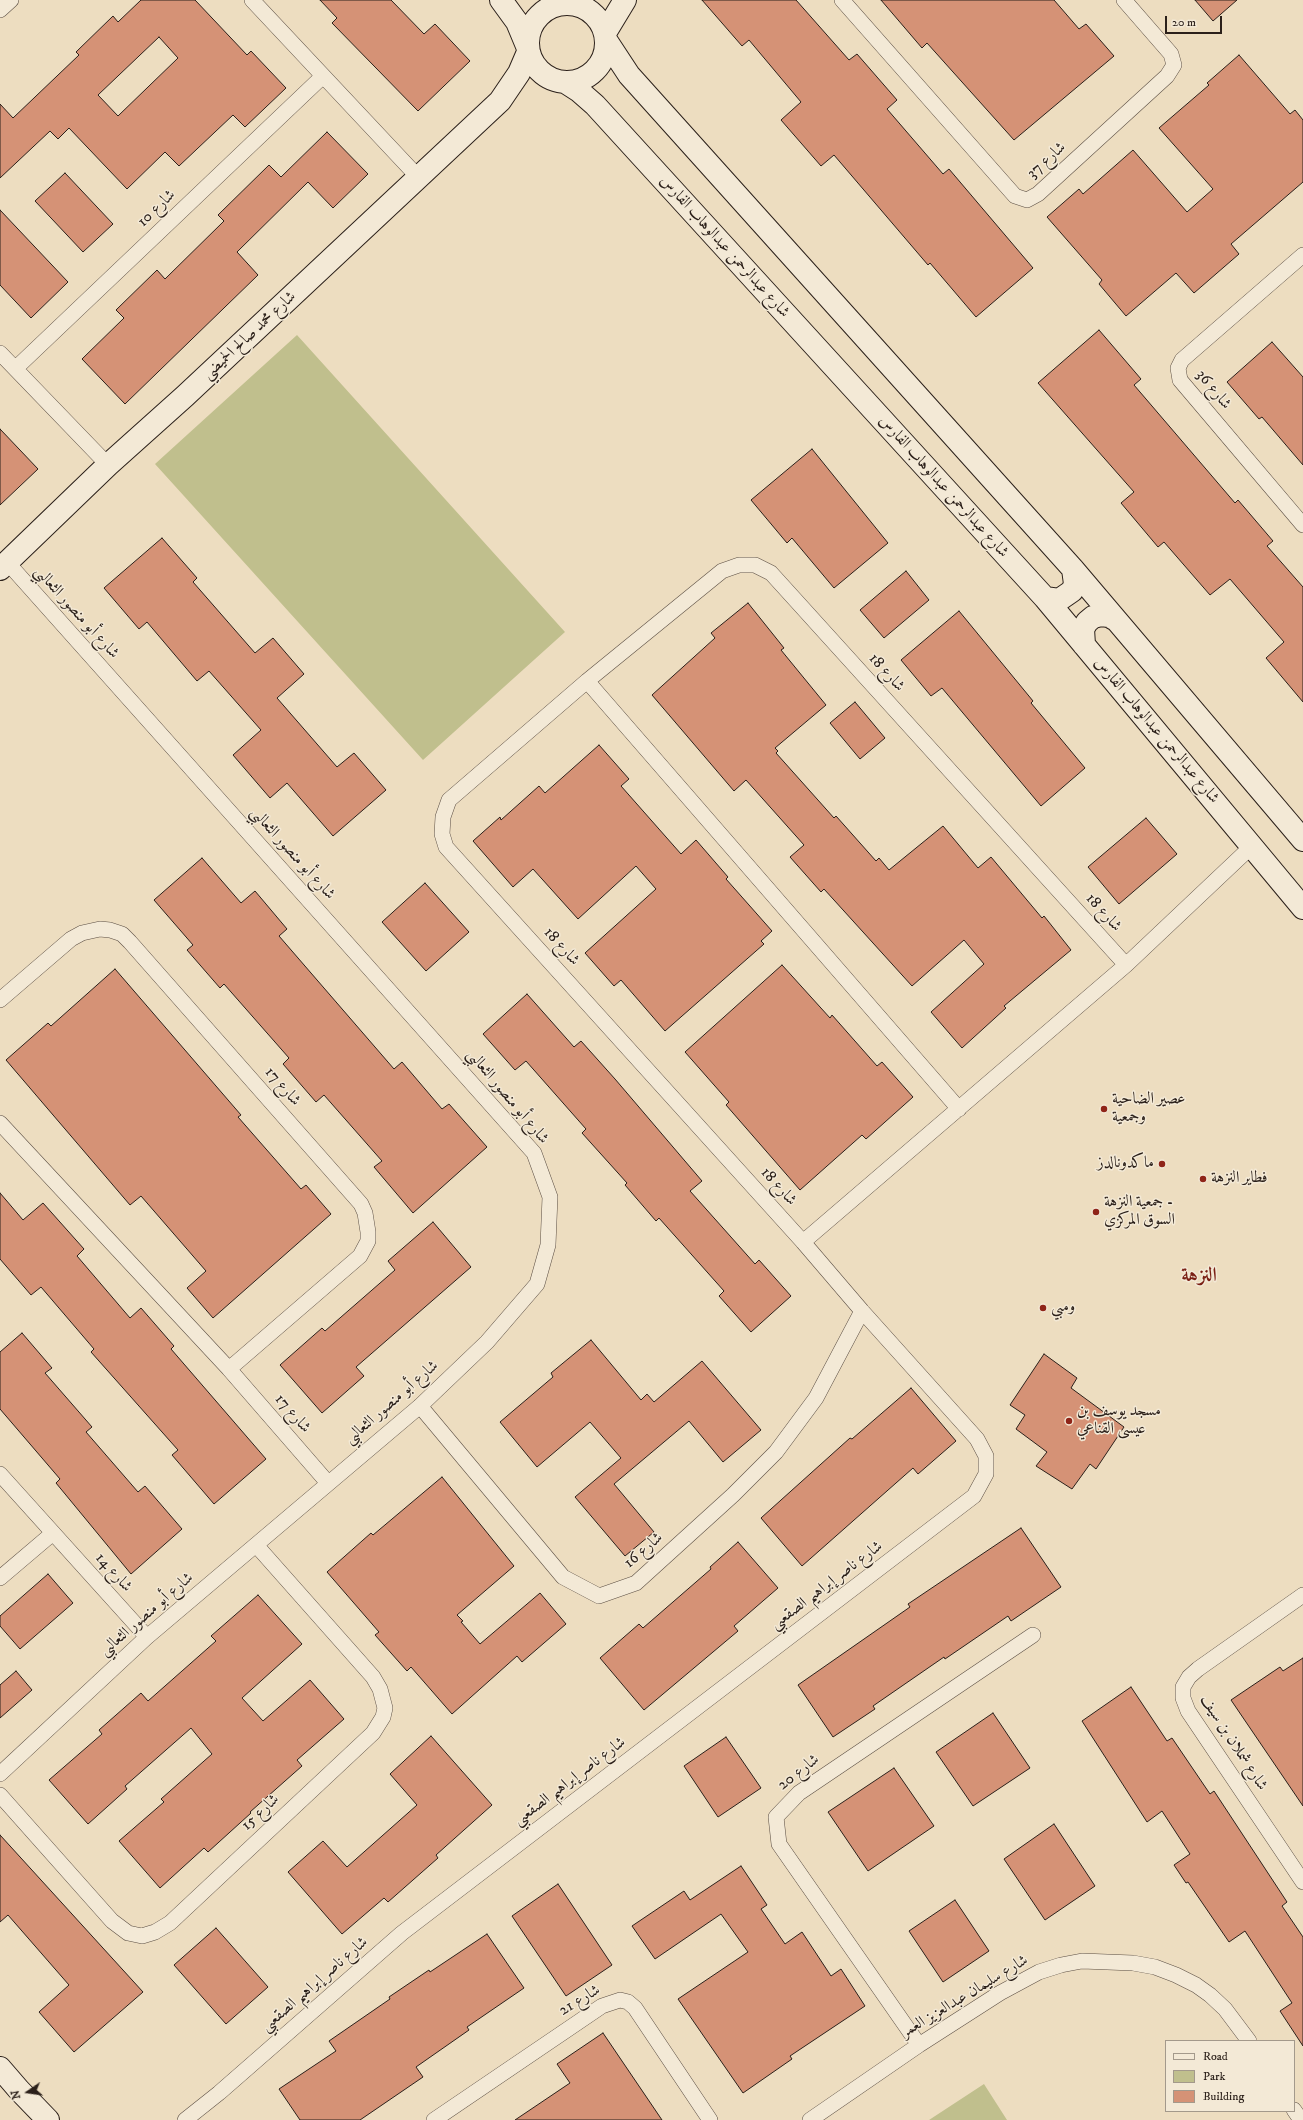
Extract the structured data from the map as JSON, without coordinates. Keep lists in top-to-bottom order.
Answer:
{
  "streets": {
    "street": [
      "شارع 37",
      "شارع 10",
      "شارع عبدالرحمن عبدالوهاب الفارس",
      "شارع محمد صالح الحميضي",
      "شارع 36",
      "شارع أبو منصور الثعالبي",
      "شارع 18",
      "شارع 17",
      "شارع 16",
      "شارع 14",
      "شارع ناصر إبراهيم الصقعبي",
      "شارع شملان بن سيف",
      "شارع 20",
      "شارع 15",
      "شارع سليمان عبدالعزيز العمر",
      "شارع 21"
    ]
  },
  "crossings": [
    ["شارع عبدالرحمن عبدالوهاب الفارس", "شارع محمد صالح الحميضي"],
    ["شارع محمد صالح الحميضي", "شارع أبو منصور الثعالبي"],
    ["شارع أبو منصور الثعالبي", "شارع 17"],
    ["شارع أبو منصور الثعالبي", "شارع 16"],
    ["شارع أبو منصور الثعالبي", "شارع 14"],
    ["شارع أبو منصور الثعالبي", "شارع 15"],
    ["شارع 18", "شارع 16"],
    ["شارع 18", "شارع ناصر إبراهيم الصقعبي"],
    ["شارع 20", "شارع سليمان عبدالعزيز العمر"]
  ],
  "districts": ["النزهة"],
  "places": [
    "عصير الضاحية وجمعية",
    "ماكدونالدز",
    "فطاير النزهة",
    "جمعية النزهة - السوق المركزي",
    "ومبي",
    "مسجد يوسف بن عيسى القناعي"
  ],
  "legend": ["Road", "Park", "Building"],
  "scale_bar": "20 m",
  "north": "left"
}
